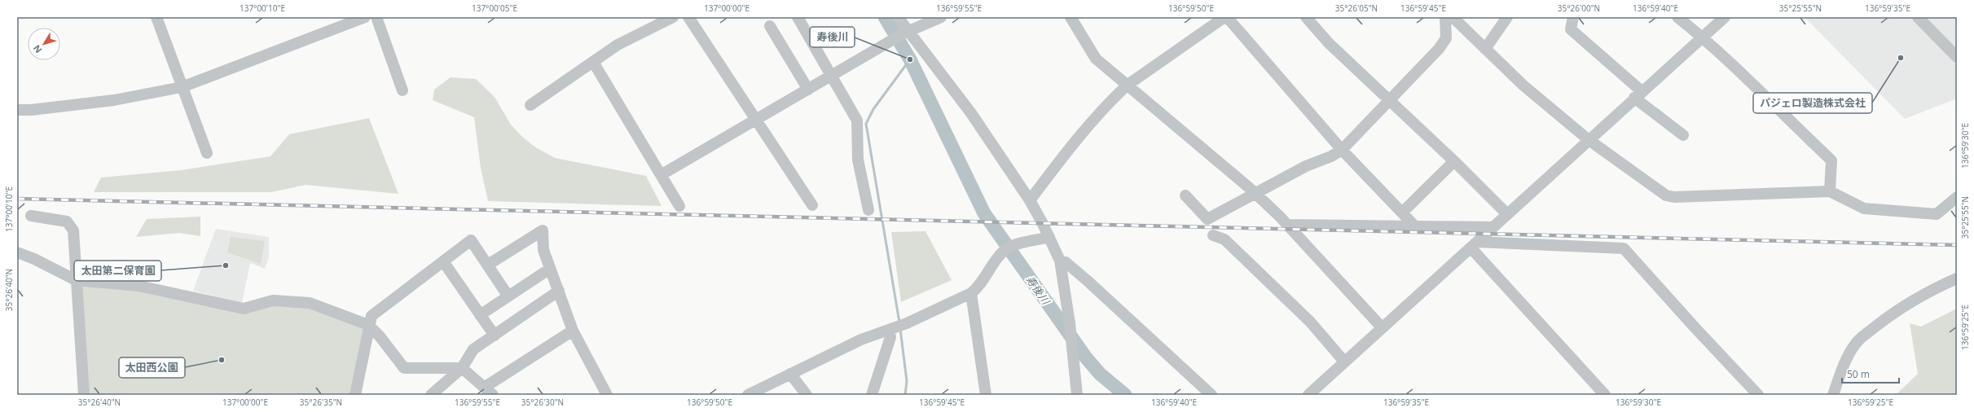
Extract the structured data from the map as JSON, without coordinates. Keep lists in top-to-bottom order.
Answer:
{
  "water": ["寿後川"],
  "places": [
    "パジェロ製造株式会社",
    "寿後川",
    "太田第二保育園",
    "太田西公園"
  ],
  "scale_bar": "50 m",
  "north": "bottom left",
  "coordinates": [
    "137°00'10\"E",
    "137°00'05\"E",
    "137°00'00\"E",
    "136°59'55\"E",
    "136°59'50\"E",
    "35°26'05\"N",
    "136°59'45\"E",
    "35°26'00\"N",
    "136°59'40\"E",
    "35°25'55\"N",
    "136°59'35\"E",
    "136°59'30\"E",
    "35°26'40\"N",
    "136°59'25\"E",
    "35°26'35\"N",
    "35°26'30\"N"
  ]
}
